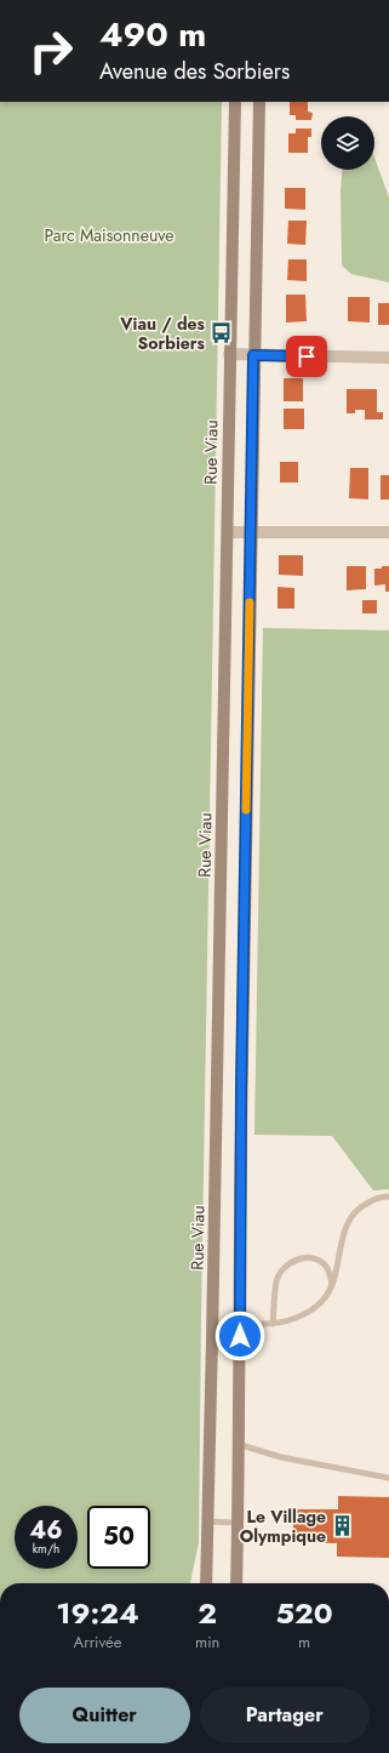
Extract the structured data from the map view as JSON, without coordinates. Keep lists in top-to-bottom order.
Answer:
{
  "streets": {
    "main road": ["Rue Viau"]
  },
  "parks": ["Parc Maisonneuve"],
  "places": {
    "bus stop": ["Viau / des Sorbiers"],
    "building": ["Le Village Olympique"]
  },
  "page": {
    "turn": ["490 m", "Avenue des Sorbiers"],
    "speed": "46 km/h",
    "limit": "50",
    "eta": [
      "19:24",
      "Arrivée",
      "2",
      "min",
      "520",
      "m"
    ],
    "buttons": ["Quitter", "Partager"]
  }
}
